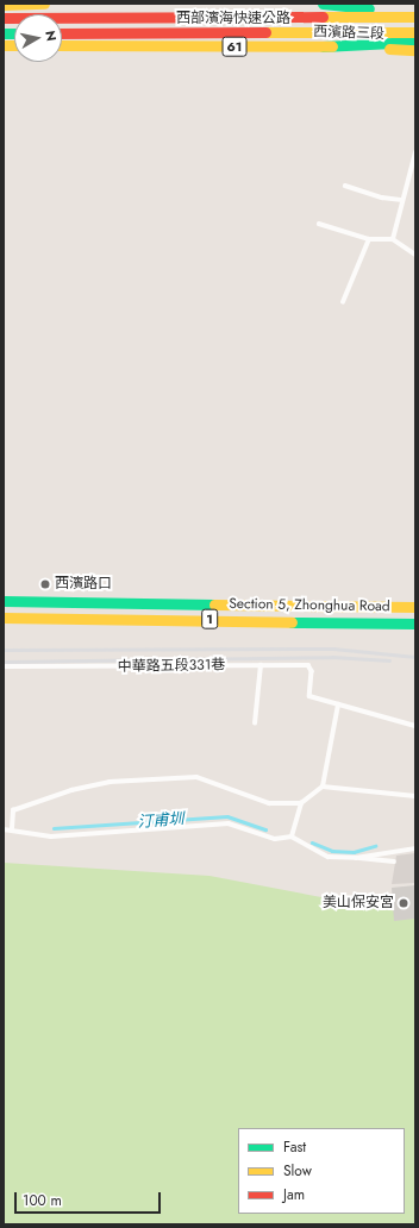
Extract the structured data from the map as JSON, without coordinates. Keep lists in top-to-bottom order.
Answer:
{
  "streets": {
    "main road": [
      "西部濱海快速公路",
      "西濱路三段",
      "61",
      "Section 5, Zhonghua Road",
      "1"
    ],
    "lane": ["中華路五段331巷"]
  },
  "water": ["汀甫圳"],
  "places": ["西濱路口", "美山保安宮"],
  "legend": ["Fast", "Slow", "Jam"],
  "scale_bar": "100 m",
  "north": "right"
}
